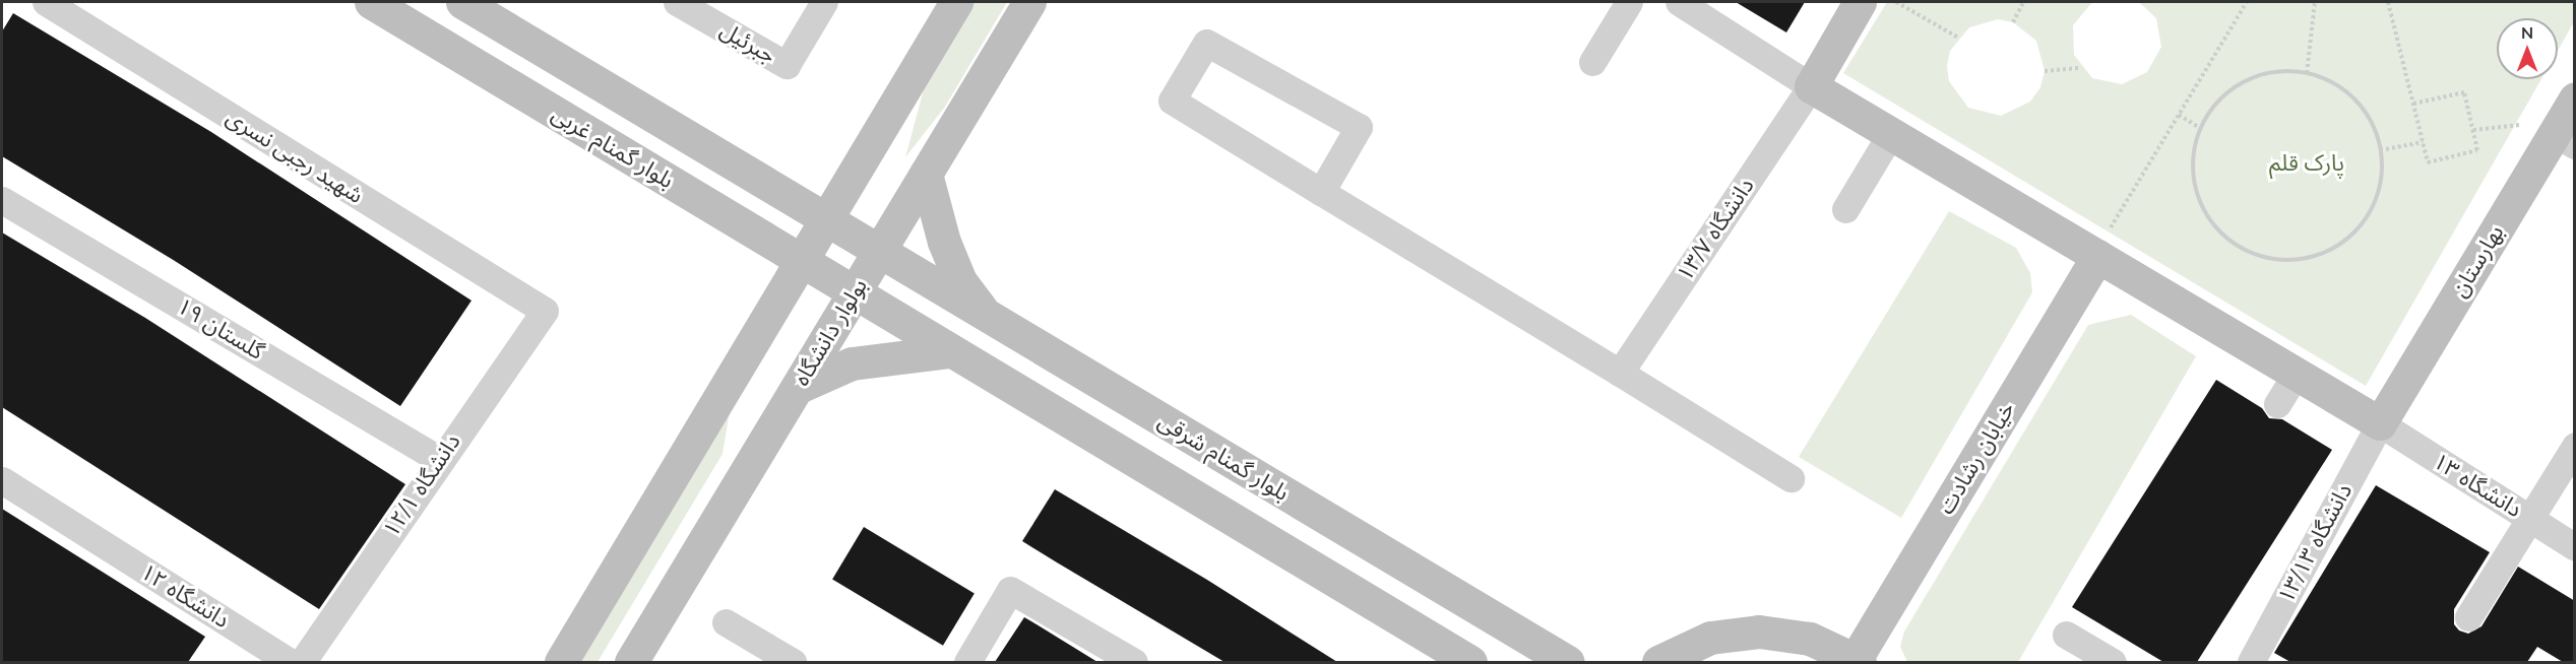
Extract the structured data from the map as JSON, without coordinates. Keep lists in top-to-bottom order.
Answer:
{
  "streets": {
    "main road": [
      "بلوار گمنام غربی",
      "بهارستان",
      "بولوار دانشگاه",
      "بلوار گمنام شرقی",
      "خیابان رشادت"
    ],
    "street": [
      "جبرئیل",
      "شهید رجبی نسری",
      "دانشگاه ۱۳/۷",
      "گلستان ۱۹",
      "دانشگاه ۱۲/۱",
      "دانشگاه ۱۳",
      "دانشگاه ۱۳/۱۳",
      "دانشگاه ۱۲"
    ]
  },
  "crossings": [
    ["بلوار گمنام غربی", "بولوار دانشگاه"],
    ["بلوار گمنام غربی", "بلوار گمنام شرقی"],
    ["شهید رجبی نسری", "دانشگاه ۱۲/۱"],
    ["بهارستان", "دانشگاه ۱۳"],
    ["بهارستان", "دانشگاه ۱۳/۱۳"],
    ["گلستان ۱۹", "دانشگاه ۱۲/۱"],
    ["بولوار دانشگاه", "بلوار گمنام شرقی"],
    ["دانشگاه ۱۳", "دانشگاه ۱۳/۱۳"]
  ],
  "parks": ["پارک قلم"],
  "north": "top"
}
